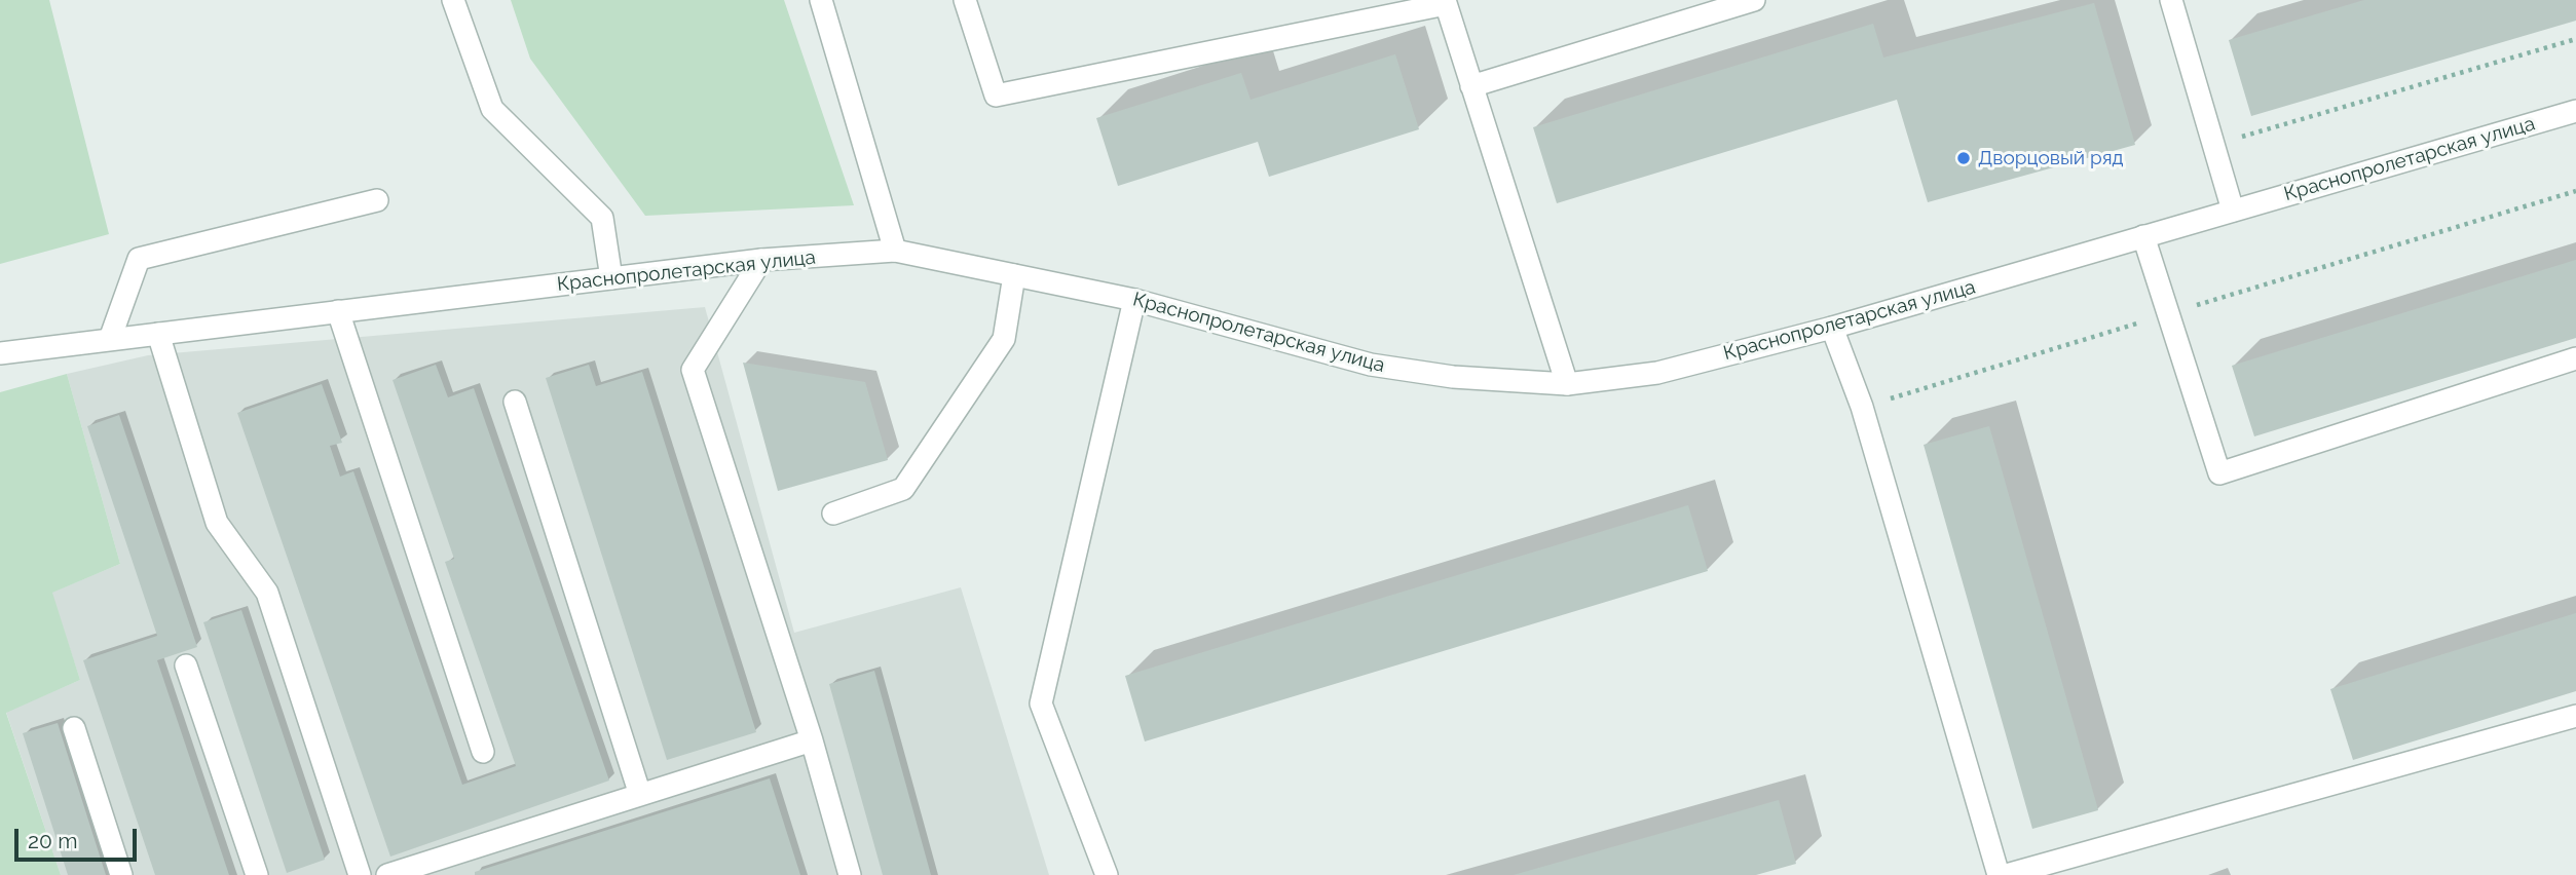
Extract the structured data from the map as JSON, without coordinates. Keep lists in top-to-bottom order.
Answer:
{
  "streets": {
    "street": ["Краснопролетарская улица"]
  },
  "places": ["Дворцовый ряд"],
  "scale_bar": "20 m"
}
